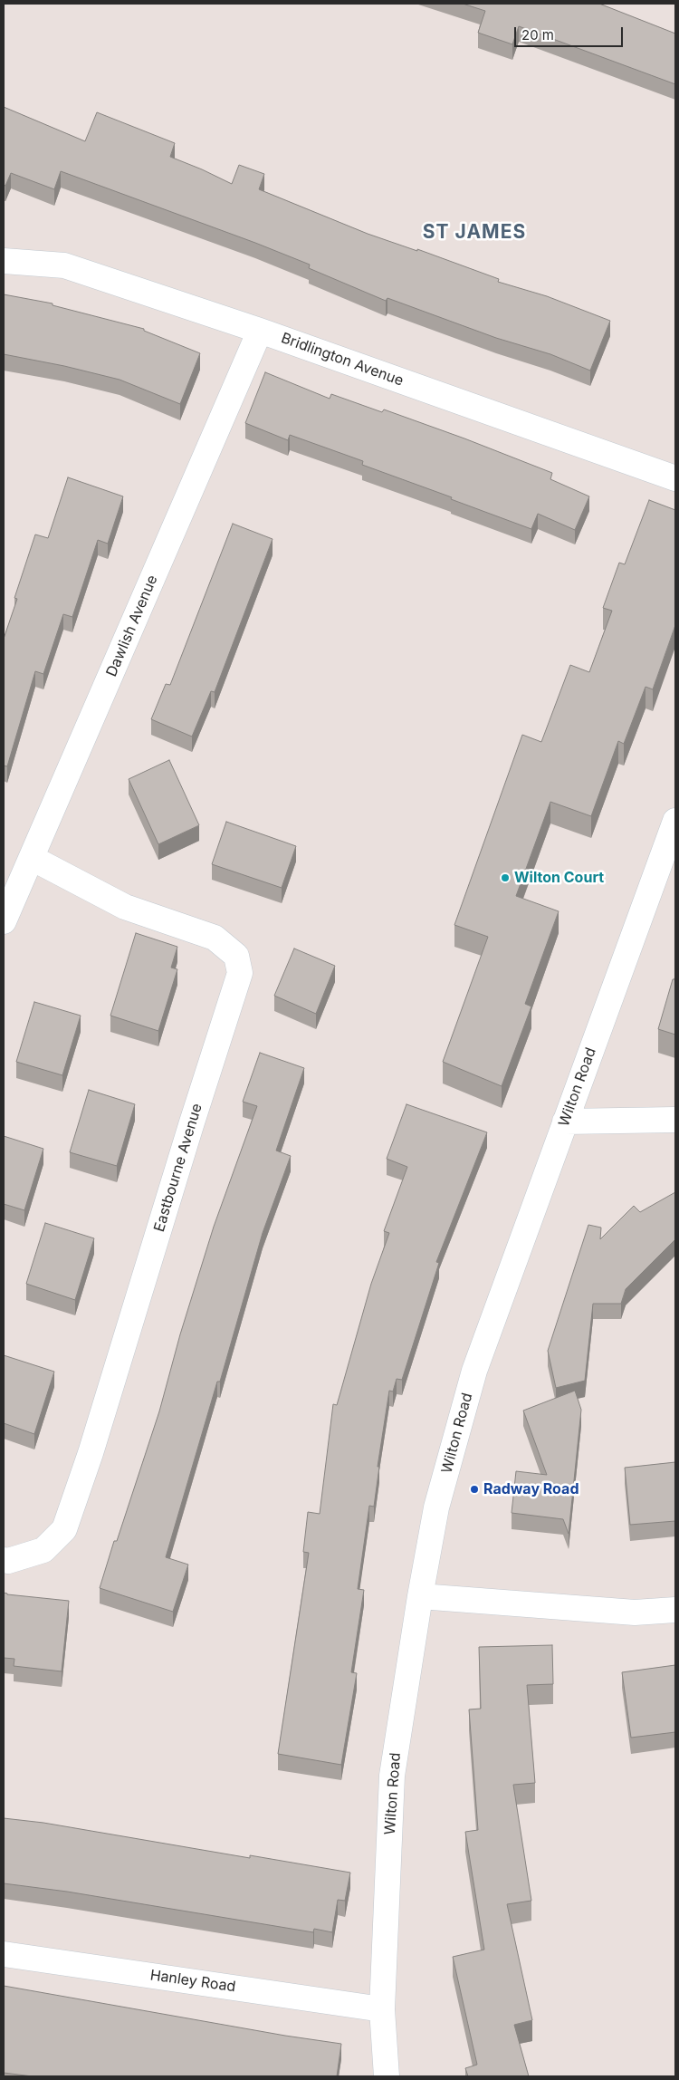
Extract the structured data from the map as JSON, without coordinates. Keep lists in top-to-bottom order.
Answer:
{
  "streets": {
    "street": [
      "Bridlington Avenue",
      "Dawlish Avenue",
      "Wilton Road",
      "Eastbourne Avenue",
      "Hanley Road"
    ]
  },
  "crossings": [
    ["Bridlington Avenue", "Dawlish Avenue"],
    ["Dawlish Avenue", "Eastbourne Avenue"],
    ["Wilton Road", "Hanley Road"]
  ],
  "districts": ["ST JAMES"],
  "places": ["Wilton Court", "Radway Road"],
  "scale_bar": "20 m"
}
